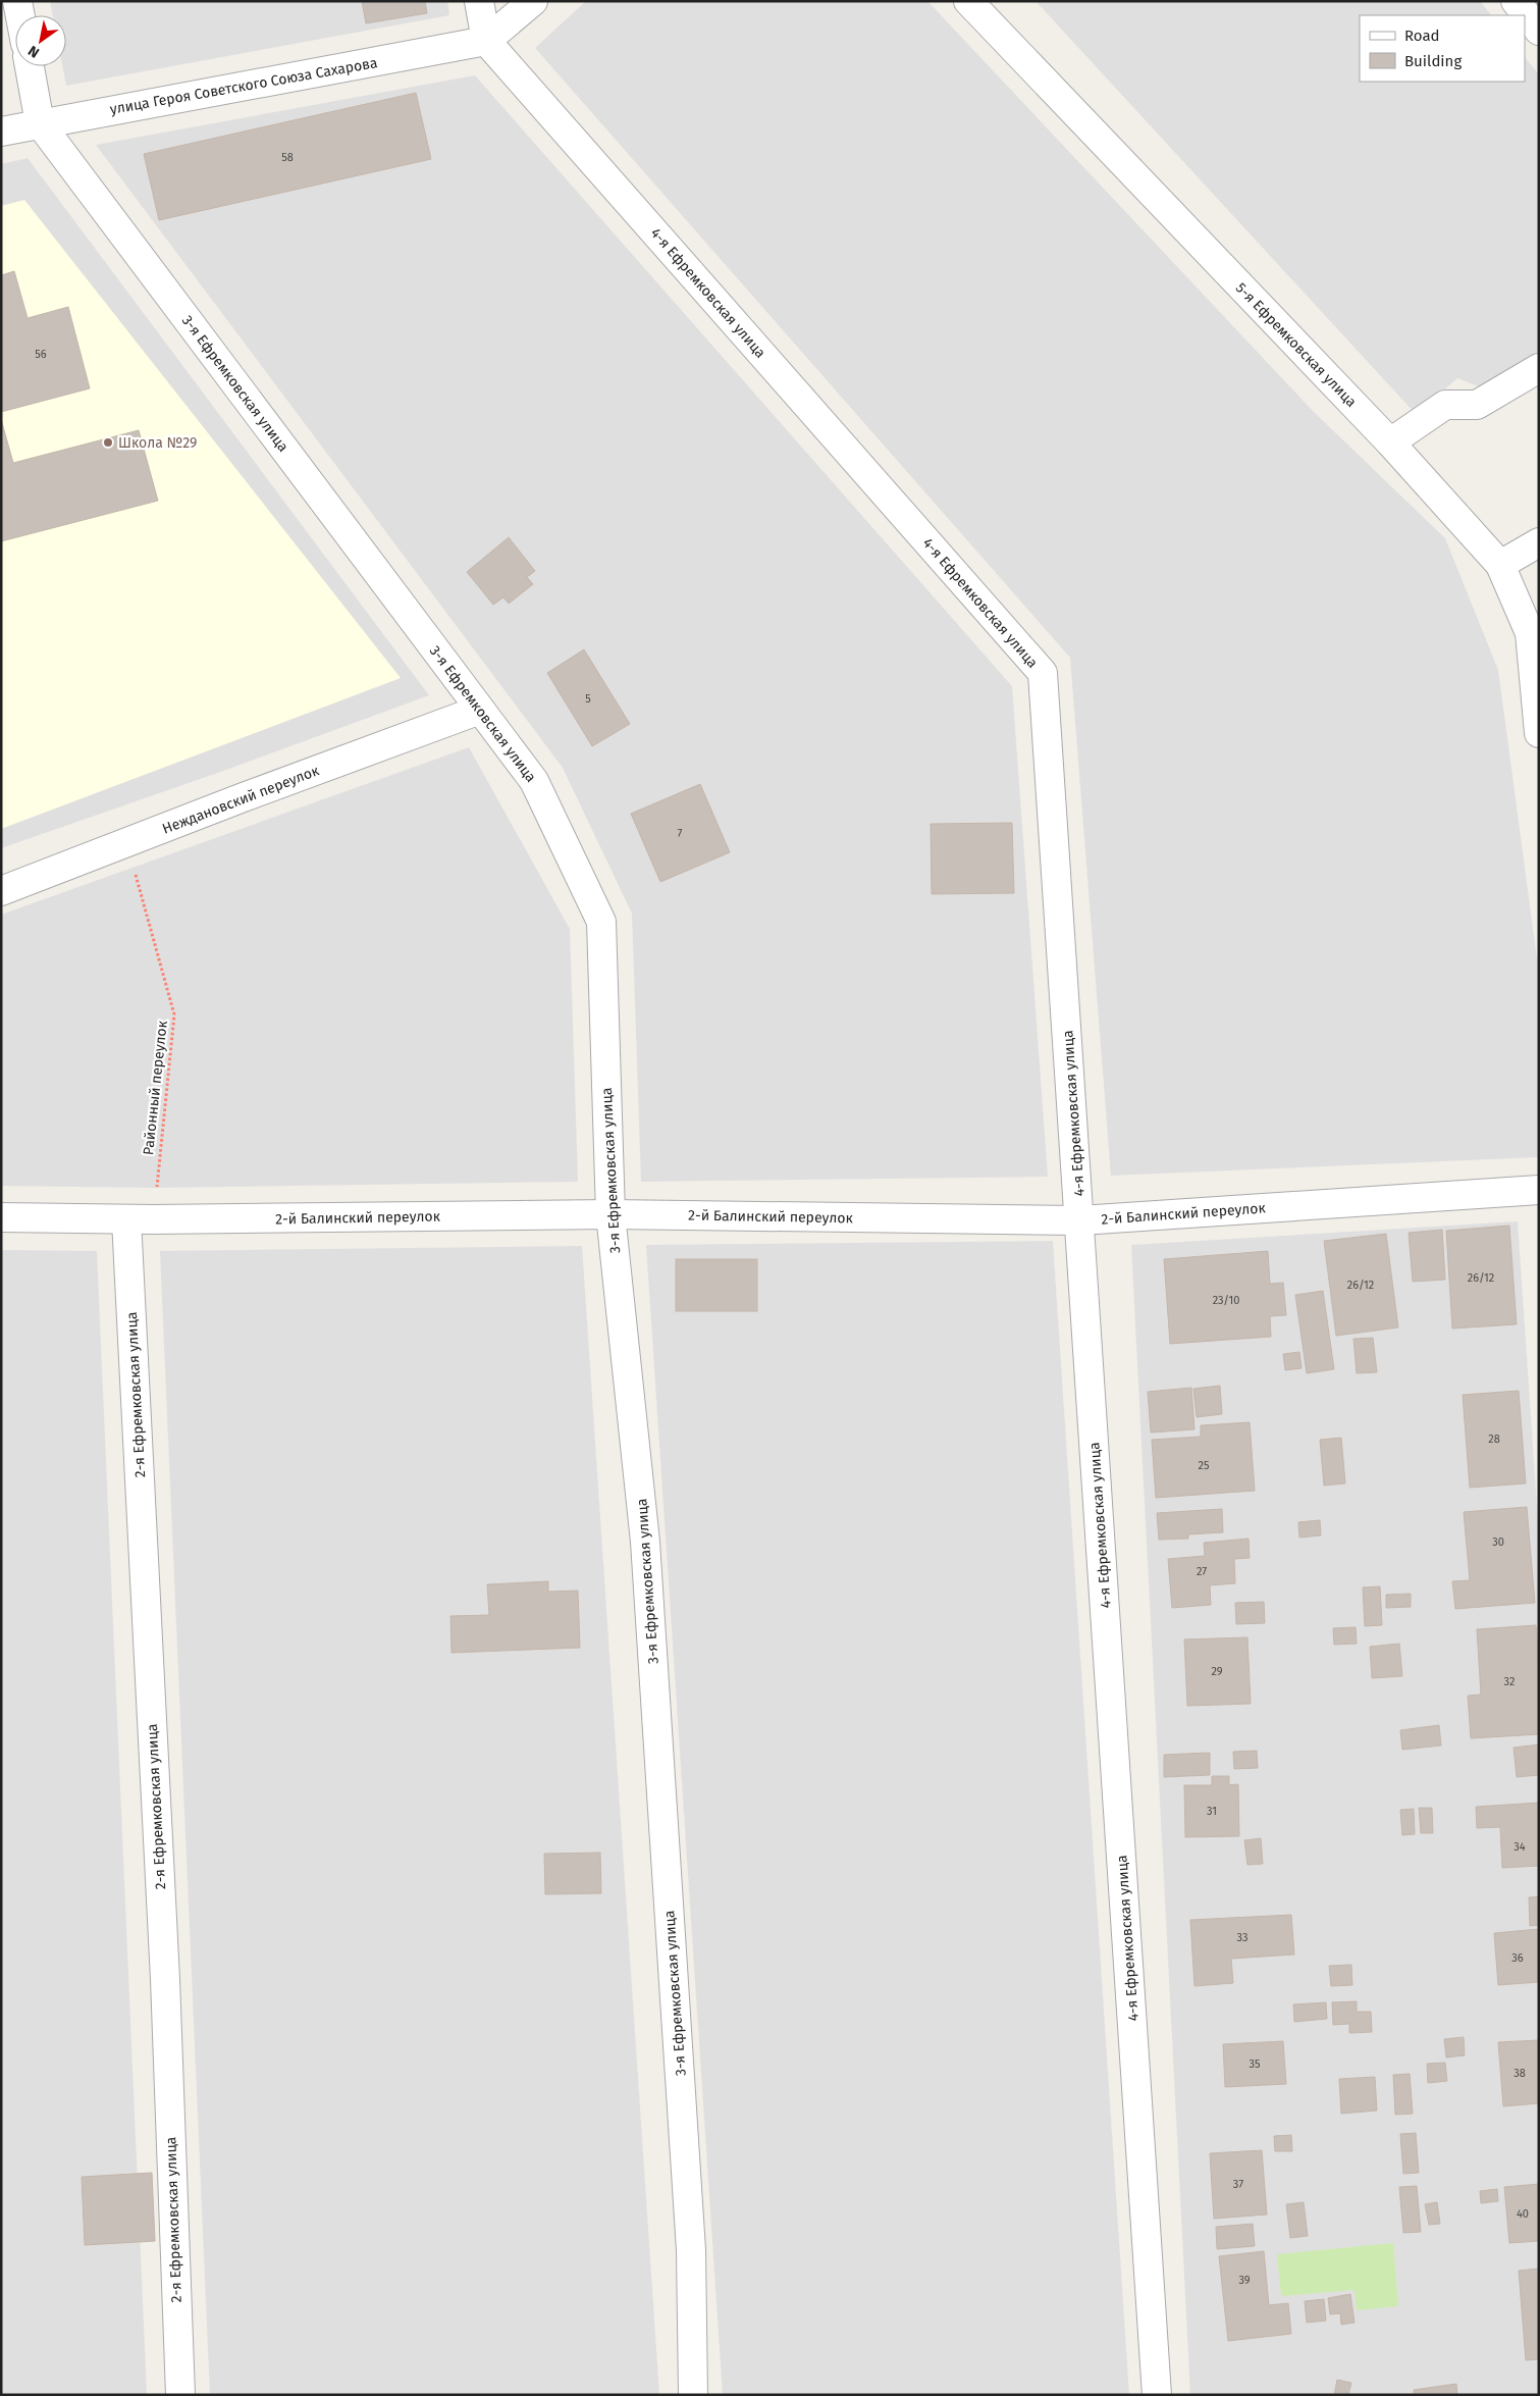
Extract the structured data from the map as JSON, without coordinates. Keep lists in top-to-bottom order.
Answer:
{
  "streets": {
    "street": [
      "улица Героя Советского Союза Сахарова",
      "4-я Ефремковская улица",
      "5-я Ефремковская улица",
      "3-я Ефремковская улица",
      "Неждановский переулок",
      "2-й Балинский переулок",
      "2-я Ефремковская улица"
    ],
    "path": ["Районный переулок"]
  },
  "crossings": [
    ["улица Героя Советского Союза Сахарова", "4-я Ефремковская улица"],
    ["улица Героя Советского Союза Сахарова", "3-я Ефремковская улица"],
    ["4-я Ефремковская улица", "2-й Балинский переулок"],
    ["3-я Ефремковская улица", "Неждановский переулок"],
    ["3-я Ефремковская улица", "2-й Балинский переулок"],
    ["Неждановский переулок", "Районный переулок"],
    ["Районный переулок", "2-й Балинский переулок"],
    ["Районный переулок", "2-я Ефремковская улица"],
    ["2-й Балинский переулок", "2-я Ефремковская улица"]
  ],
  "places": ["Школа №29"],
  "house_numbers": [
    "58",
    "56",
    "5",
    "7",
    "26/12",
    "26/12",
    "23/10",
    "28",
    "25",
    "30",
    "27",
    "29",
    "32",
    "31",
    "34",
    "33",
    "36",
    "35",
    "38",
    "37",
    "40",
    "39"
  ],
  "legend": ["Road", "Building"],
  "north": "bottom left"
}
